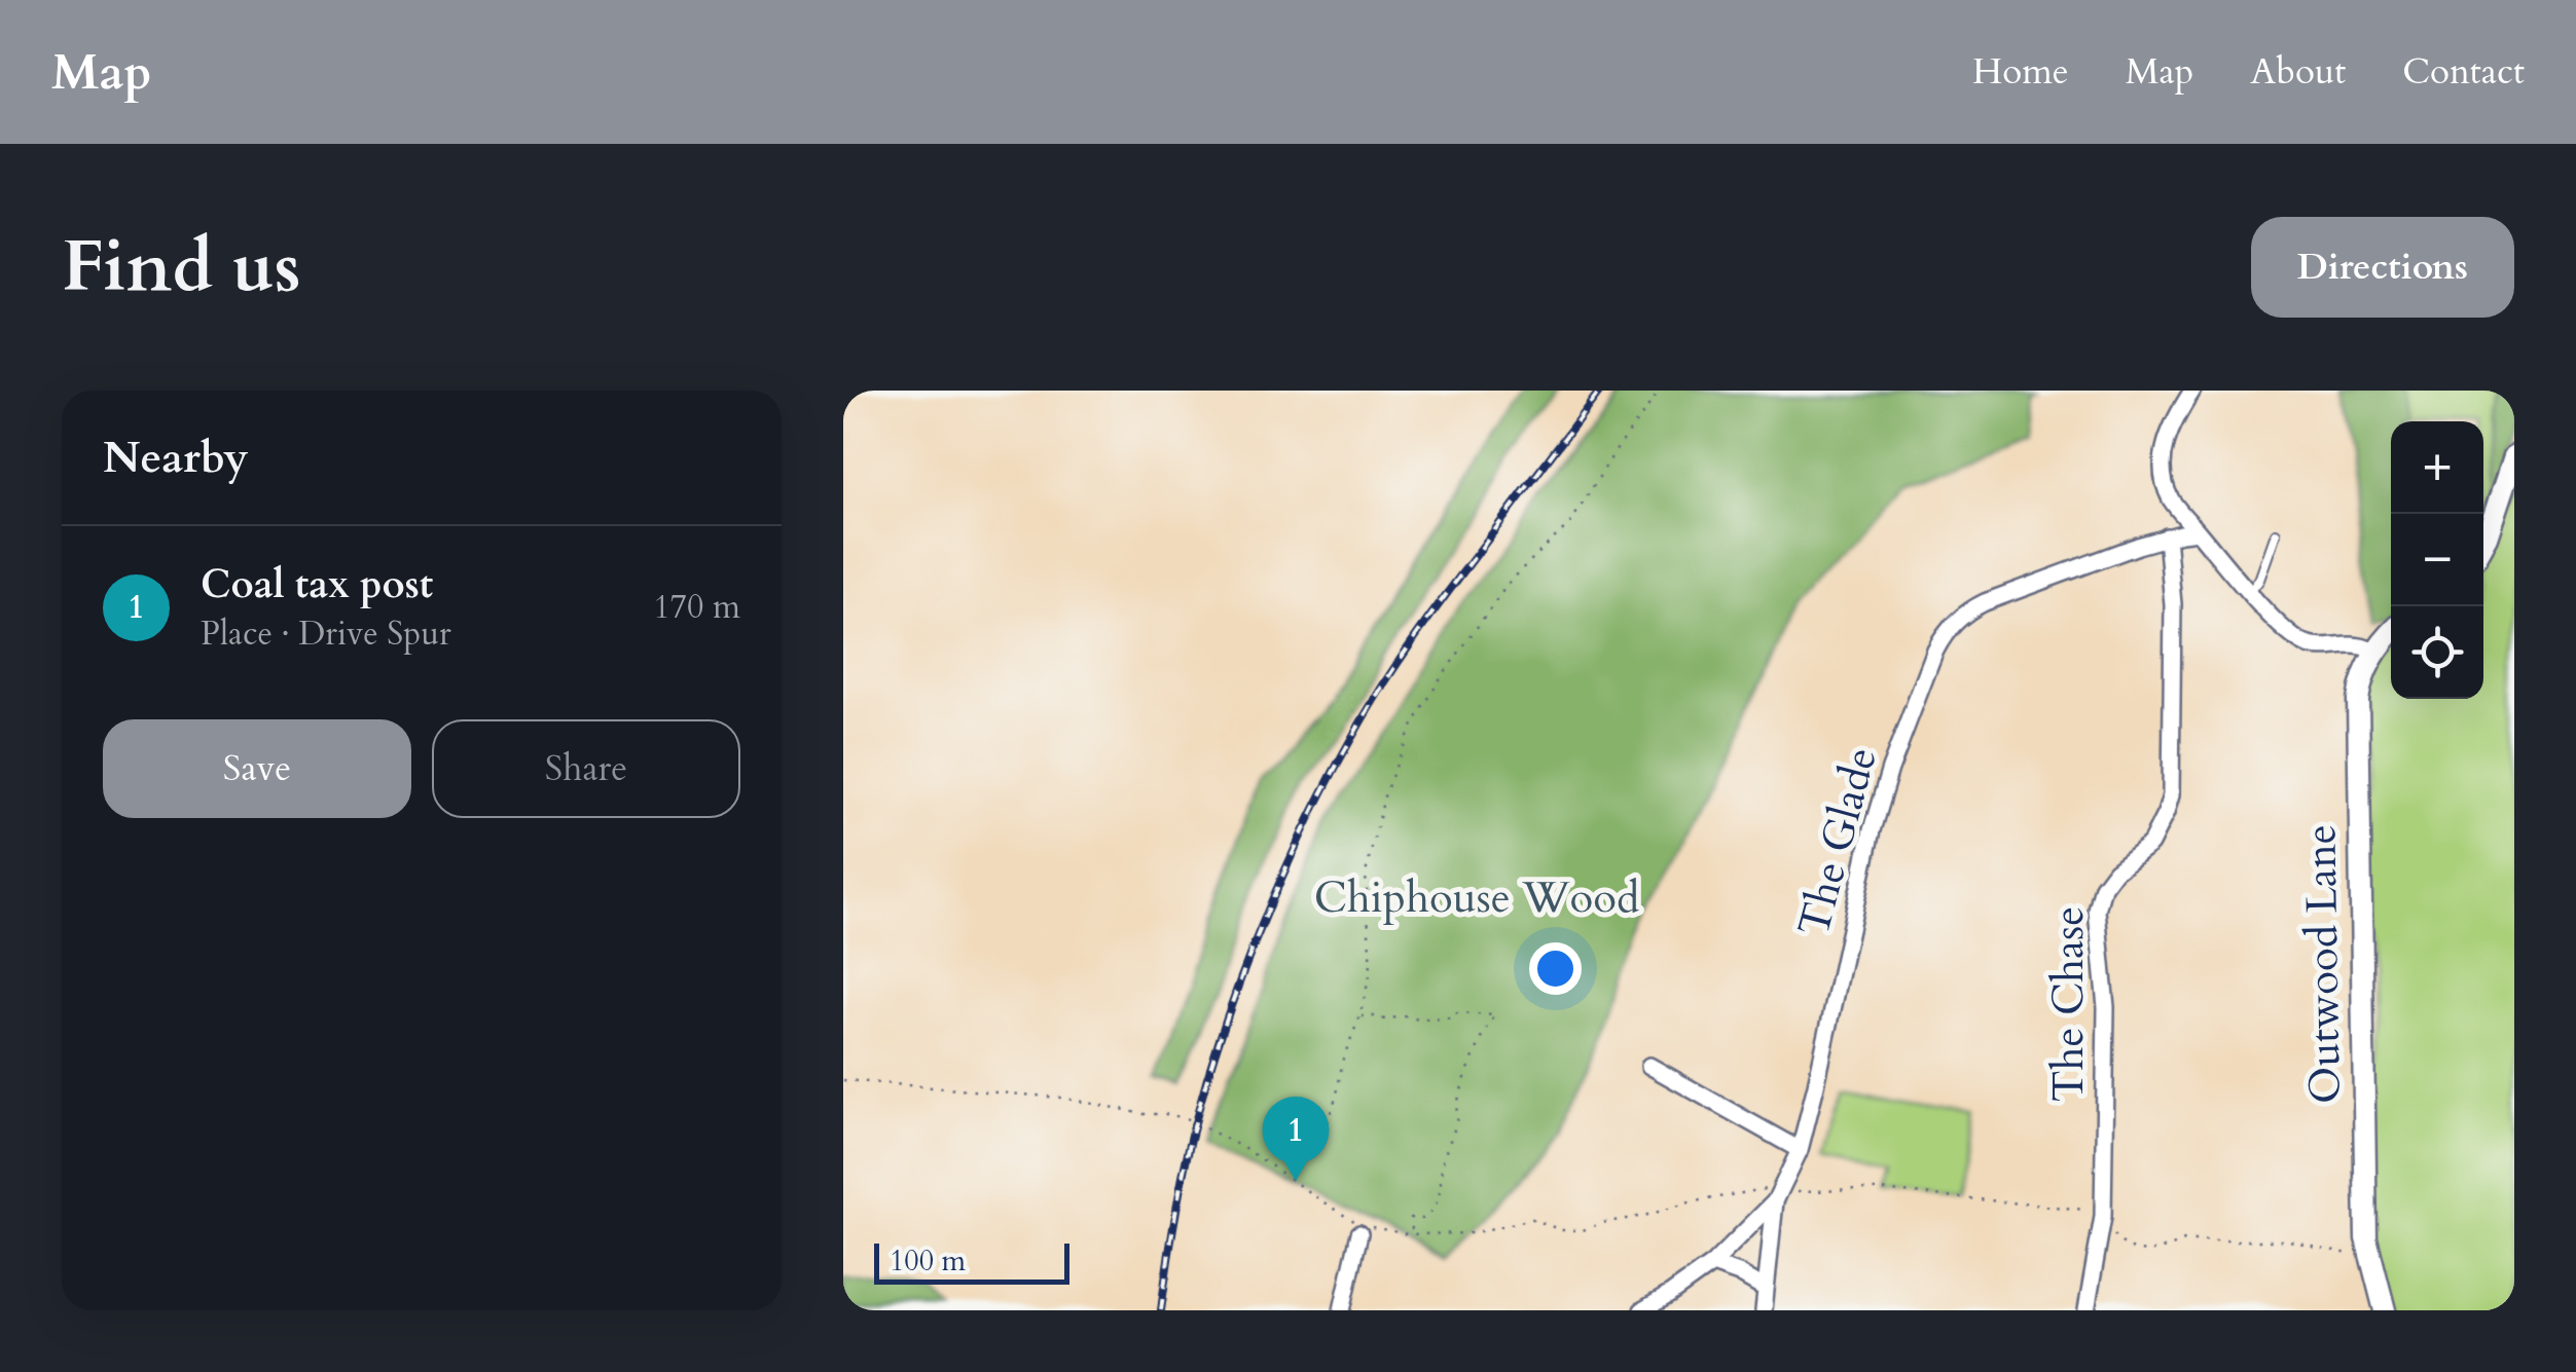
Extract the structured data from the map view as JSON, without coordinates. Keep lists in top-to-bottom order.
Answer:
{
  "streets": {
    "main road": ["Outwood Lane"],
    "street": ["The Glade", "The Chase"]
  },
  "crossings": [
    ["The Glade", "The Chase"]
  ],
  "parks": ["Chiphouse Wood"],
  "scale_bar": "100 m",
  "page": {
    "header": "Map",
    "nav": [
      "Home",
      "Map",
      "About",
      "Contact"
    ],
    "buttons": [
      "Directions",
      ["Save", "Share"]
    ],
    "title": "Find us",
    "heading": "Nearby",
    "map_buttons": ["+", "−"],
    "list": [
      {
        "mark": "1",
        "name": "Coal tax post",
        "note": "Place · Drive Spur",
        "value": "170 m"
      }
    ],
    "pins": "1",
    "scale": "100 m"
  }
}
